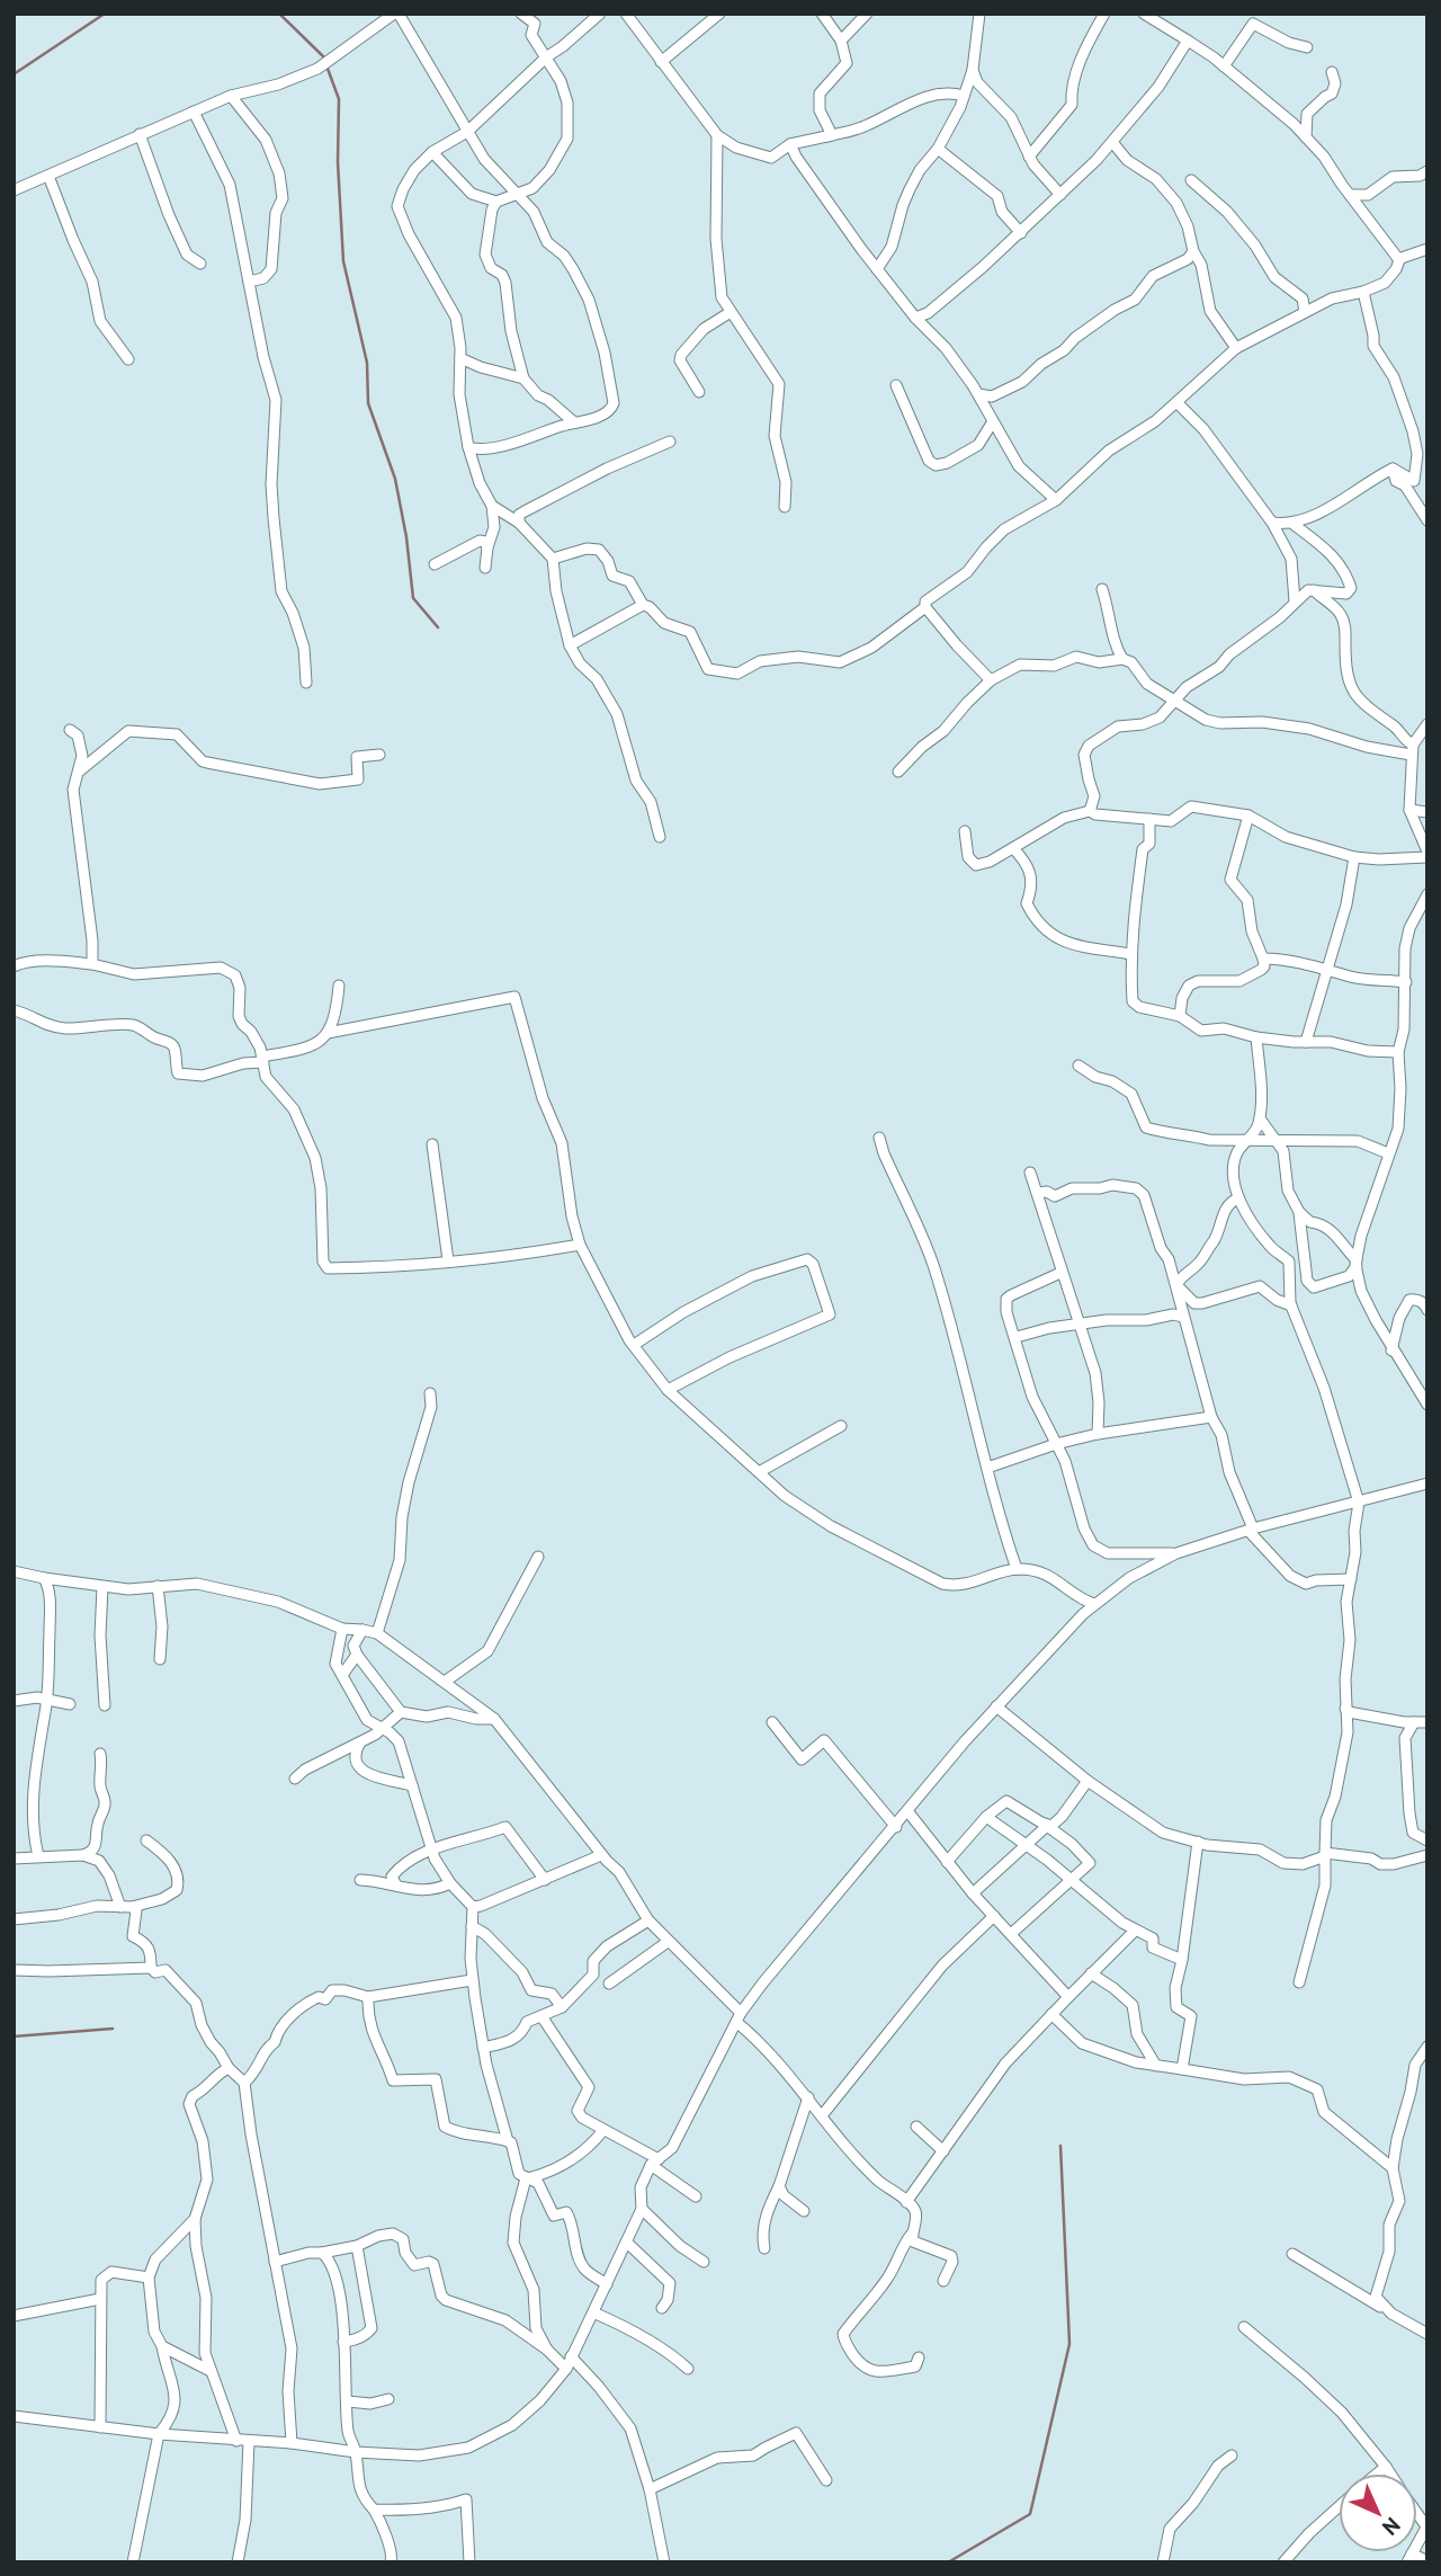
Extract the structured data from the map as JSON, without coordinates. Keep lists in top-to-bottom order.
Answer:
{
  "north": "bottom right"
}
